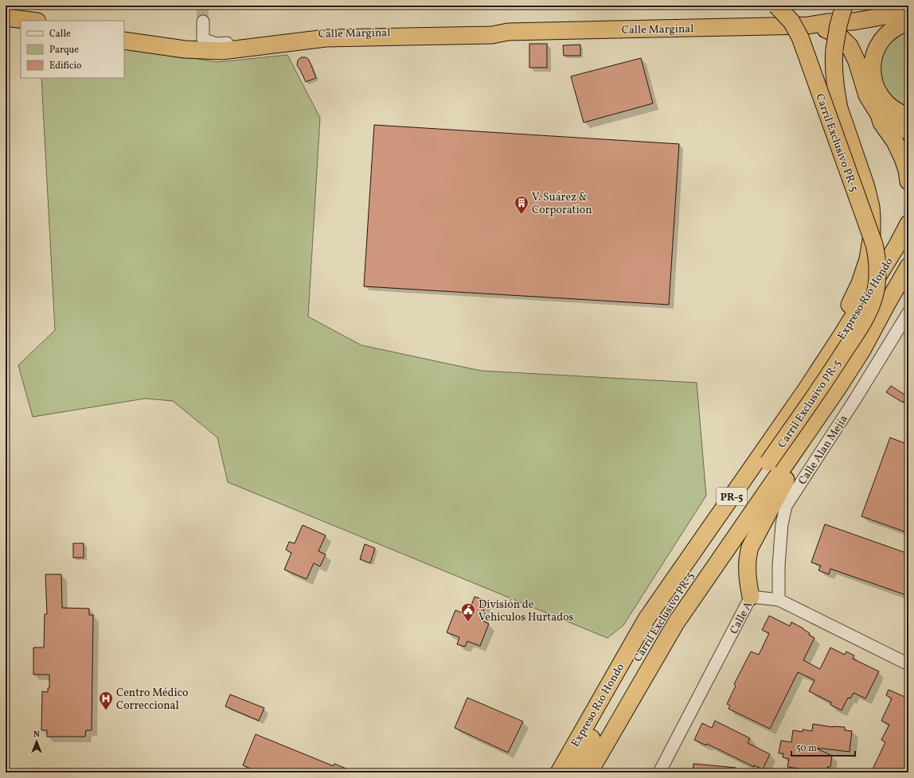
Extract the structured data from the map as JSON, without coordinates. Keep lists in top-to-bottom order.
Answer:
{
  "streets": {
    "highway": [
      "Calle Marginal",
      "Carril Exclusivo PR-5",
      "Expreso Río Hondo",
      "PR-5"
    ],
    "street": ["Calle Alan Mejía", "Calle A"]
  },
  "crossings": [
    ["Calle Alan Mejía", "Calle A"]
  ],
  "places": {
    "building": ["V. Suárez & Corporation"],
    "public building": ["División de Vehiculos Hurtados"],
    "hospital": ["Centro Médico Correccional"]
  },
  "legend": ["Calle", "Parque", "Edificio"],
  "scale_bar": "50 m",
  "north": "top"
}
